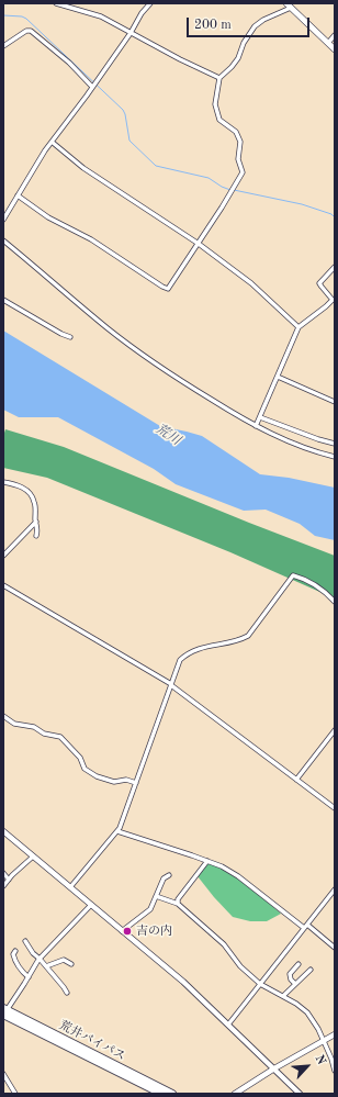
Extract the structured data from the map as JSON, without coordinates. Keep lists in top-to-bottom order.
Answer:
{
  "streets": {
    "highway": ["荒井バイパス"]
  },
  "water": ["荒川"],
  "places": ["吉の内"],
  "scale_bar": "200 m",
  "north": "top right"
}
